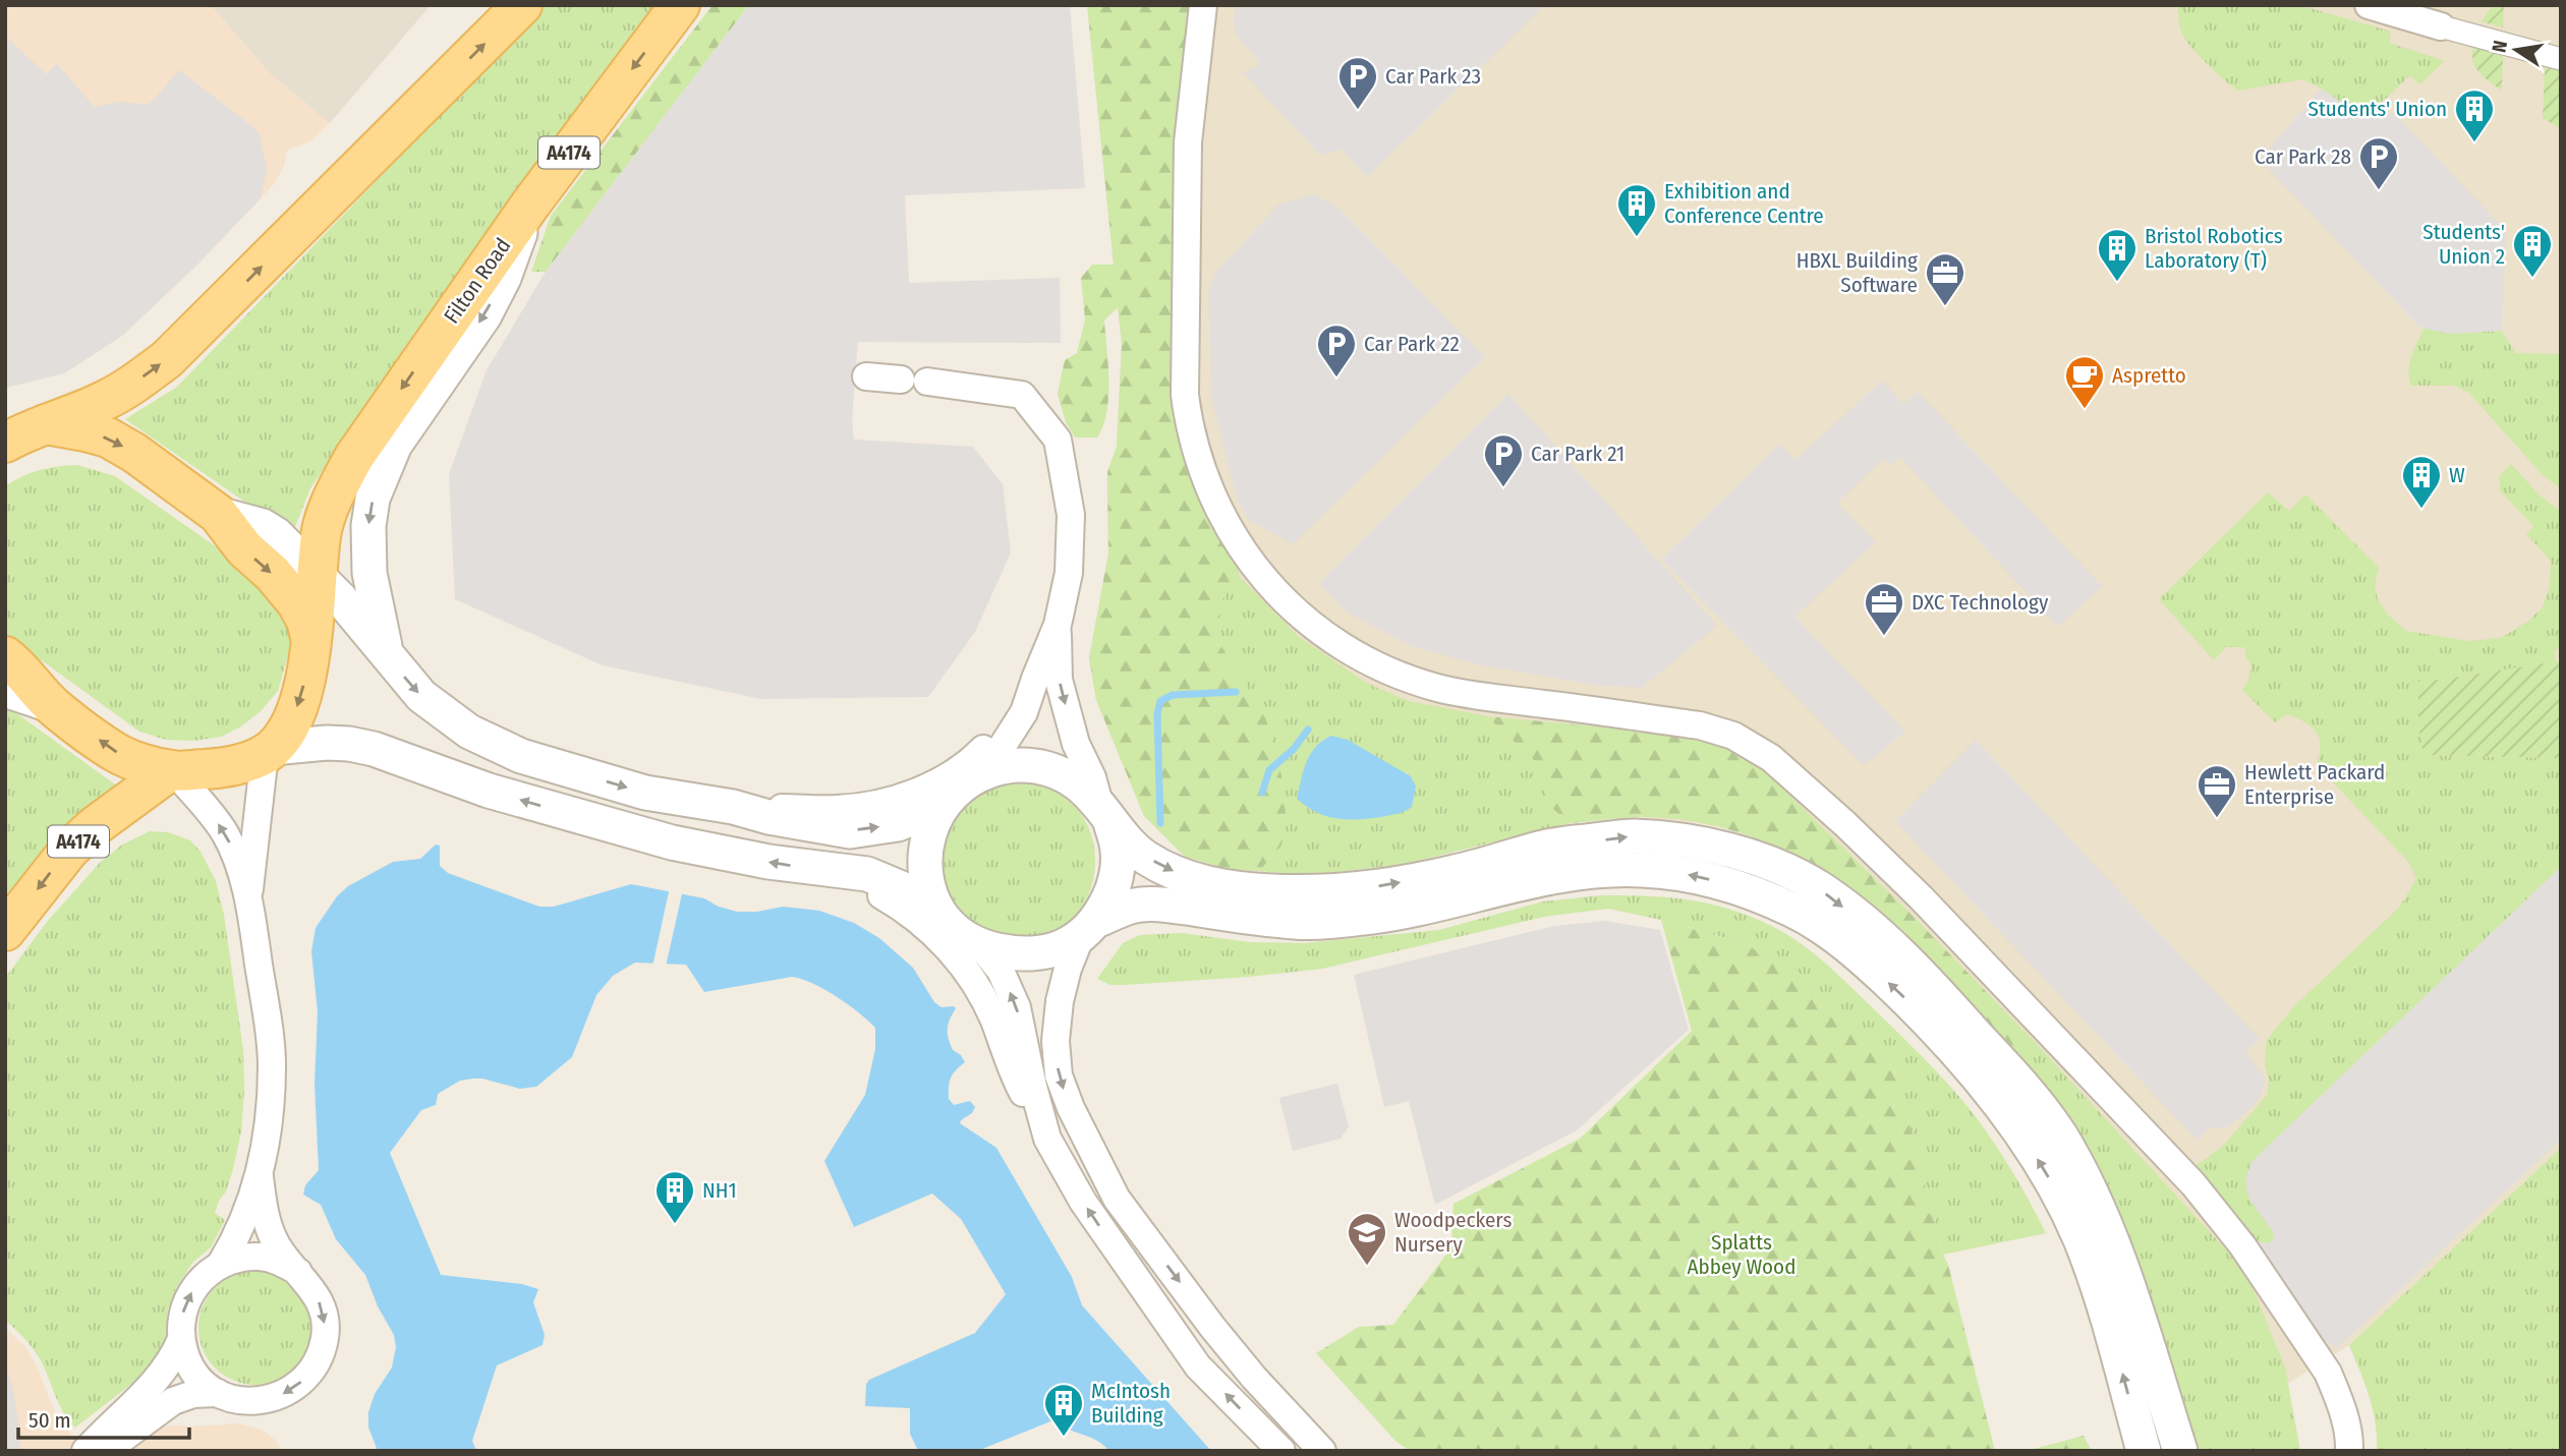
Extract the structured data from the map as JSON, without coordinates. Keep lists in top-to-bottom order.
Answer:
{
  "streets": {
    "main road": ["A4174", "Filton Road"]
  },
  "parks": ["Splatts Abbey Wood"],
  "places": {
    "parking": [
      "Car Park 23",
      "Car Park 28",
      "Car Park 22",
      "Car Park 21"
    ],
    "building": [
      "Students' Union",
      "Exhibition and Conference Centre",
      "Students' Union 2",
      "Bristol Robotics Laboratory (T)",
      "W",
      "NH1",
      "McIntosh Building"
    ],
    "office": ["HBXL Building Software", "DXC Technology", "Hewlett Packard Enterprise"],
    "cafe": ["Aspretto"],
    "school or university": ["Woodpeckers Nursery"]
  },
  "scale_bar": "50 m",
  "north": "left"
}
